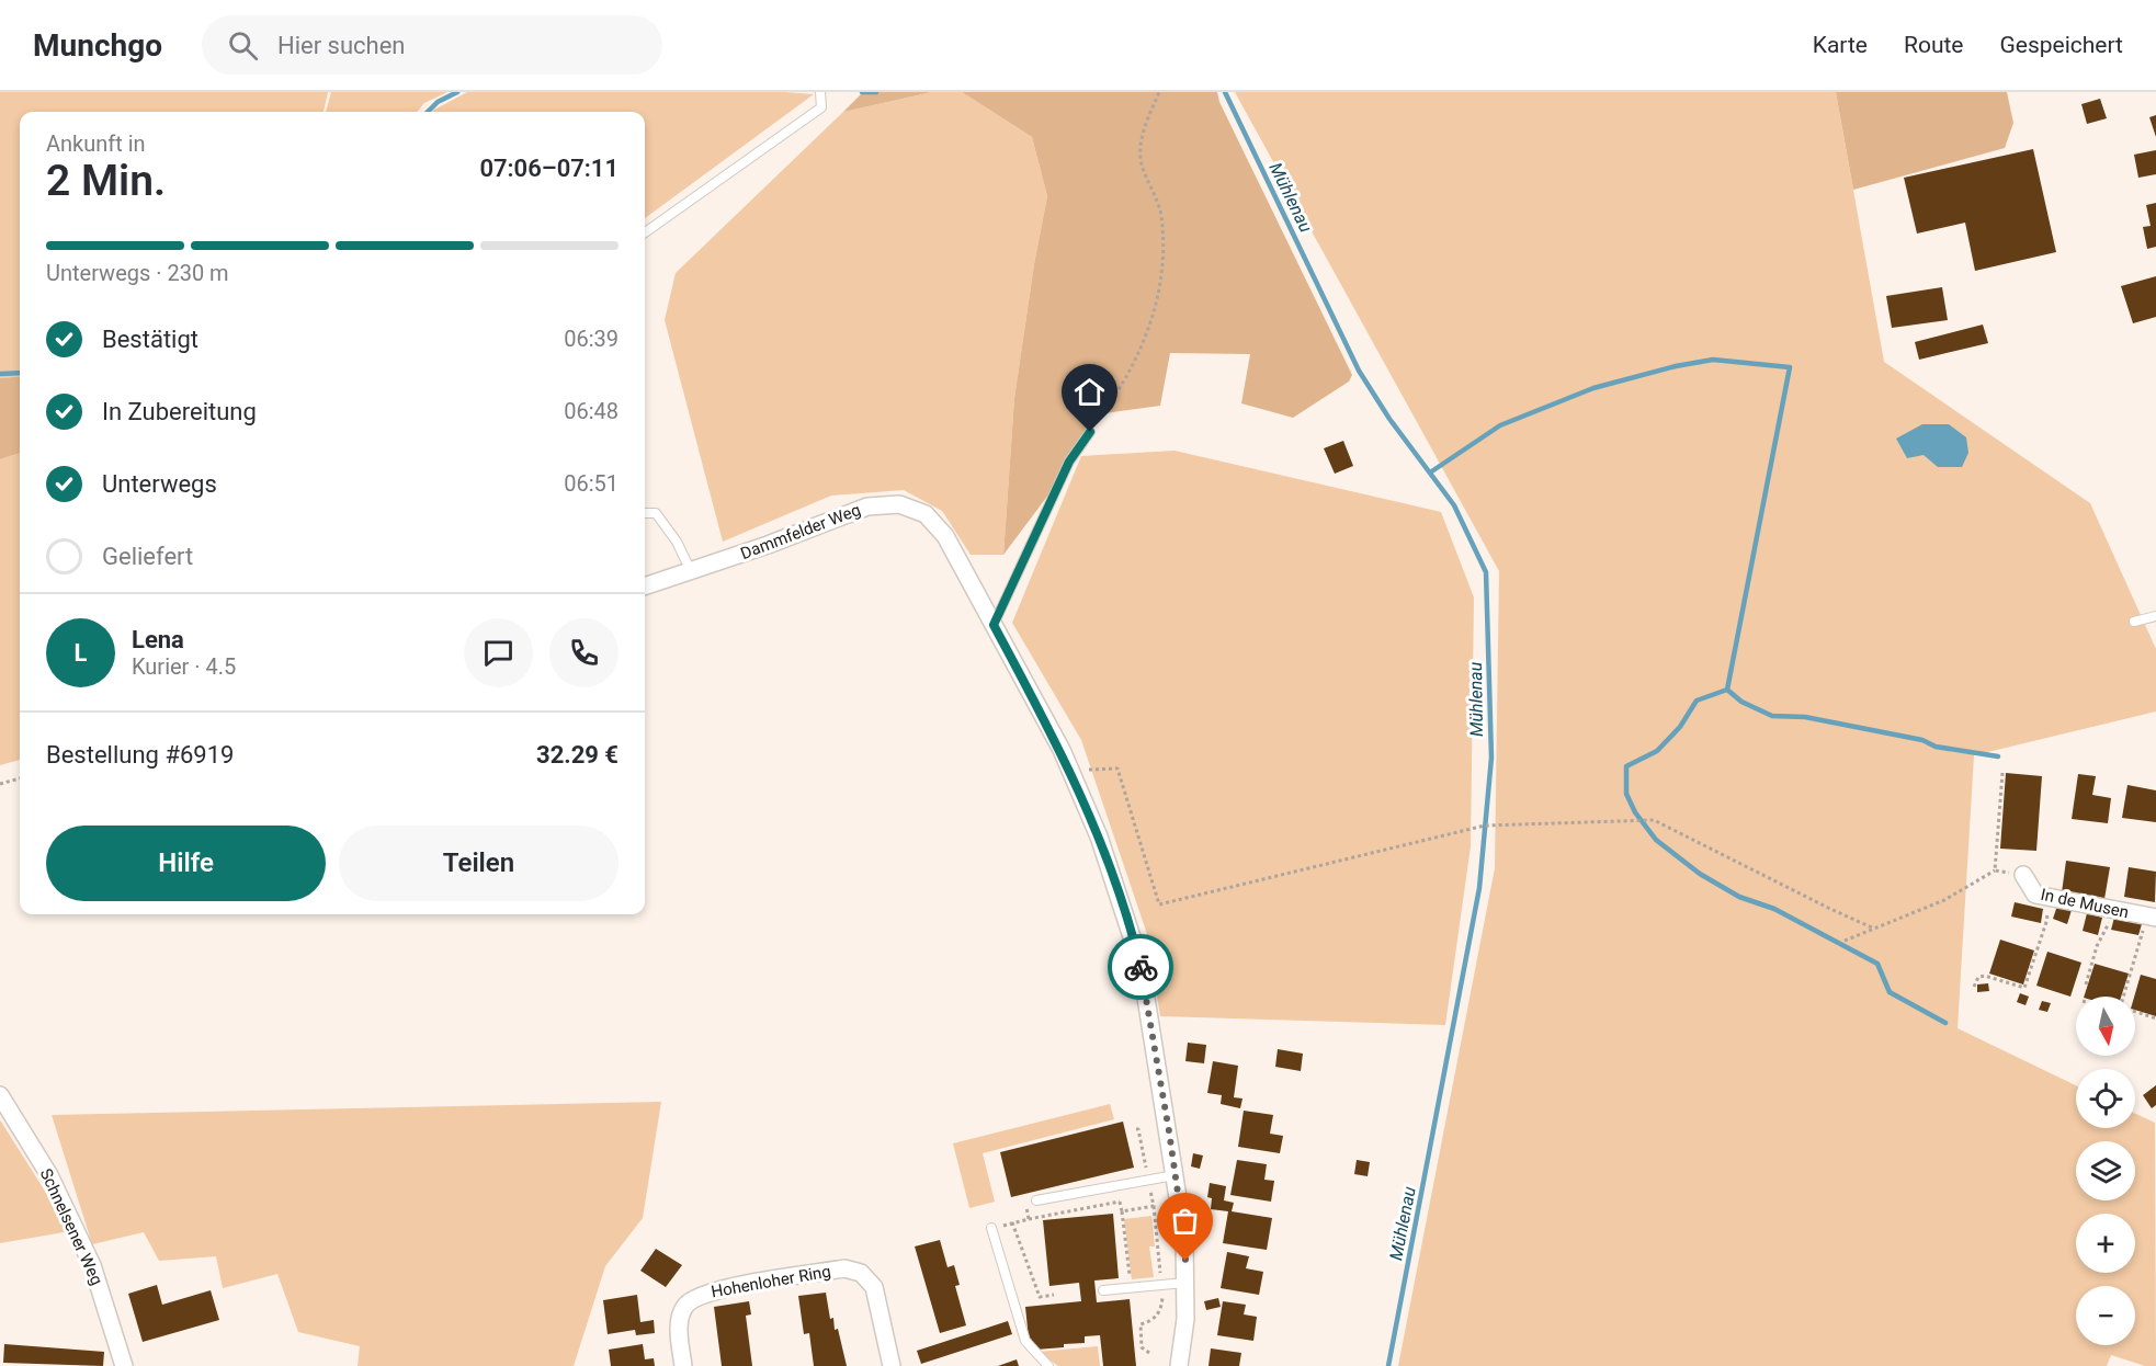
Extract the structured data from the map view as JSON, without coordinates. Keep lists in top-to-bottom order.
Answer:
{
  "streets": {
    "street": [
      "Dammfelder Weg",
      "In de Musen",
      "Schnelsener Weg",
      "Hohenloher Ring"
    ]
  },
  "water": ["Mühlenau"],
  "north": "bottom",
  "page": {
    "header": "Munchgo",
    "search": "Hier suchen",
    "nav": ["Karte", "Route", "Gespeichert"],
    "heading": ["2 Min.", "Ankunft in", "07:06–07:11"],
    "panel": [
      "Lena",
      "Kurier · 4.5",
      "Bestellung #6919",
      "32.29 €"
    ],
    "bar": "Unterwegs · 230 m",
    "list": [
      ["Bestätigt", "06:39"],
      ["In Zubereitung", "06:48"],
      ["Unterwegs", "06:51"],
      "Geliefert"
    ],
    "round": "L",
    "buttons": ["Hilfe", "Teilen"],
    "map_buttons": ["+", "−"]
  }
}
